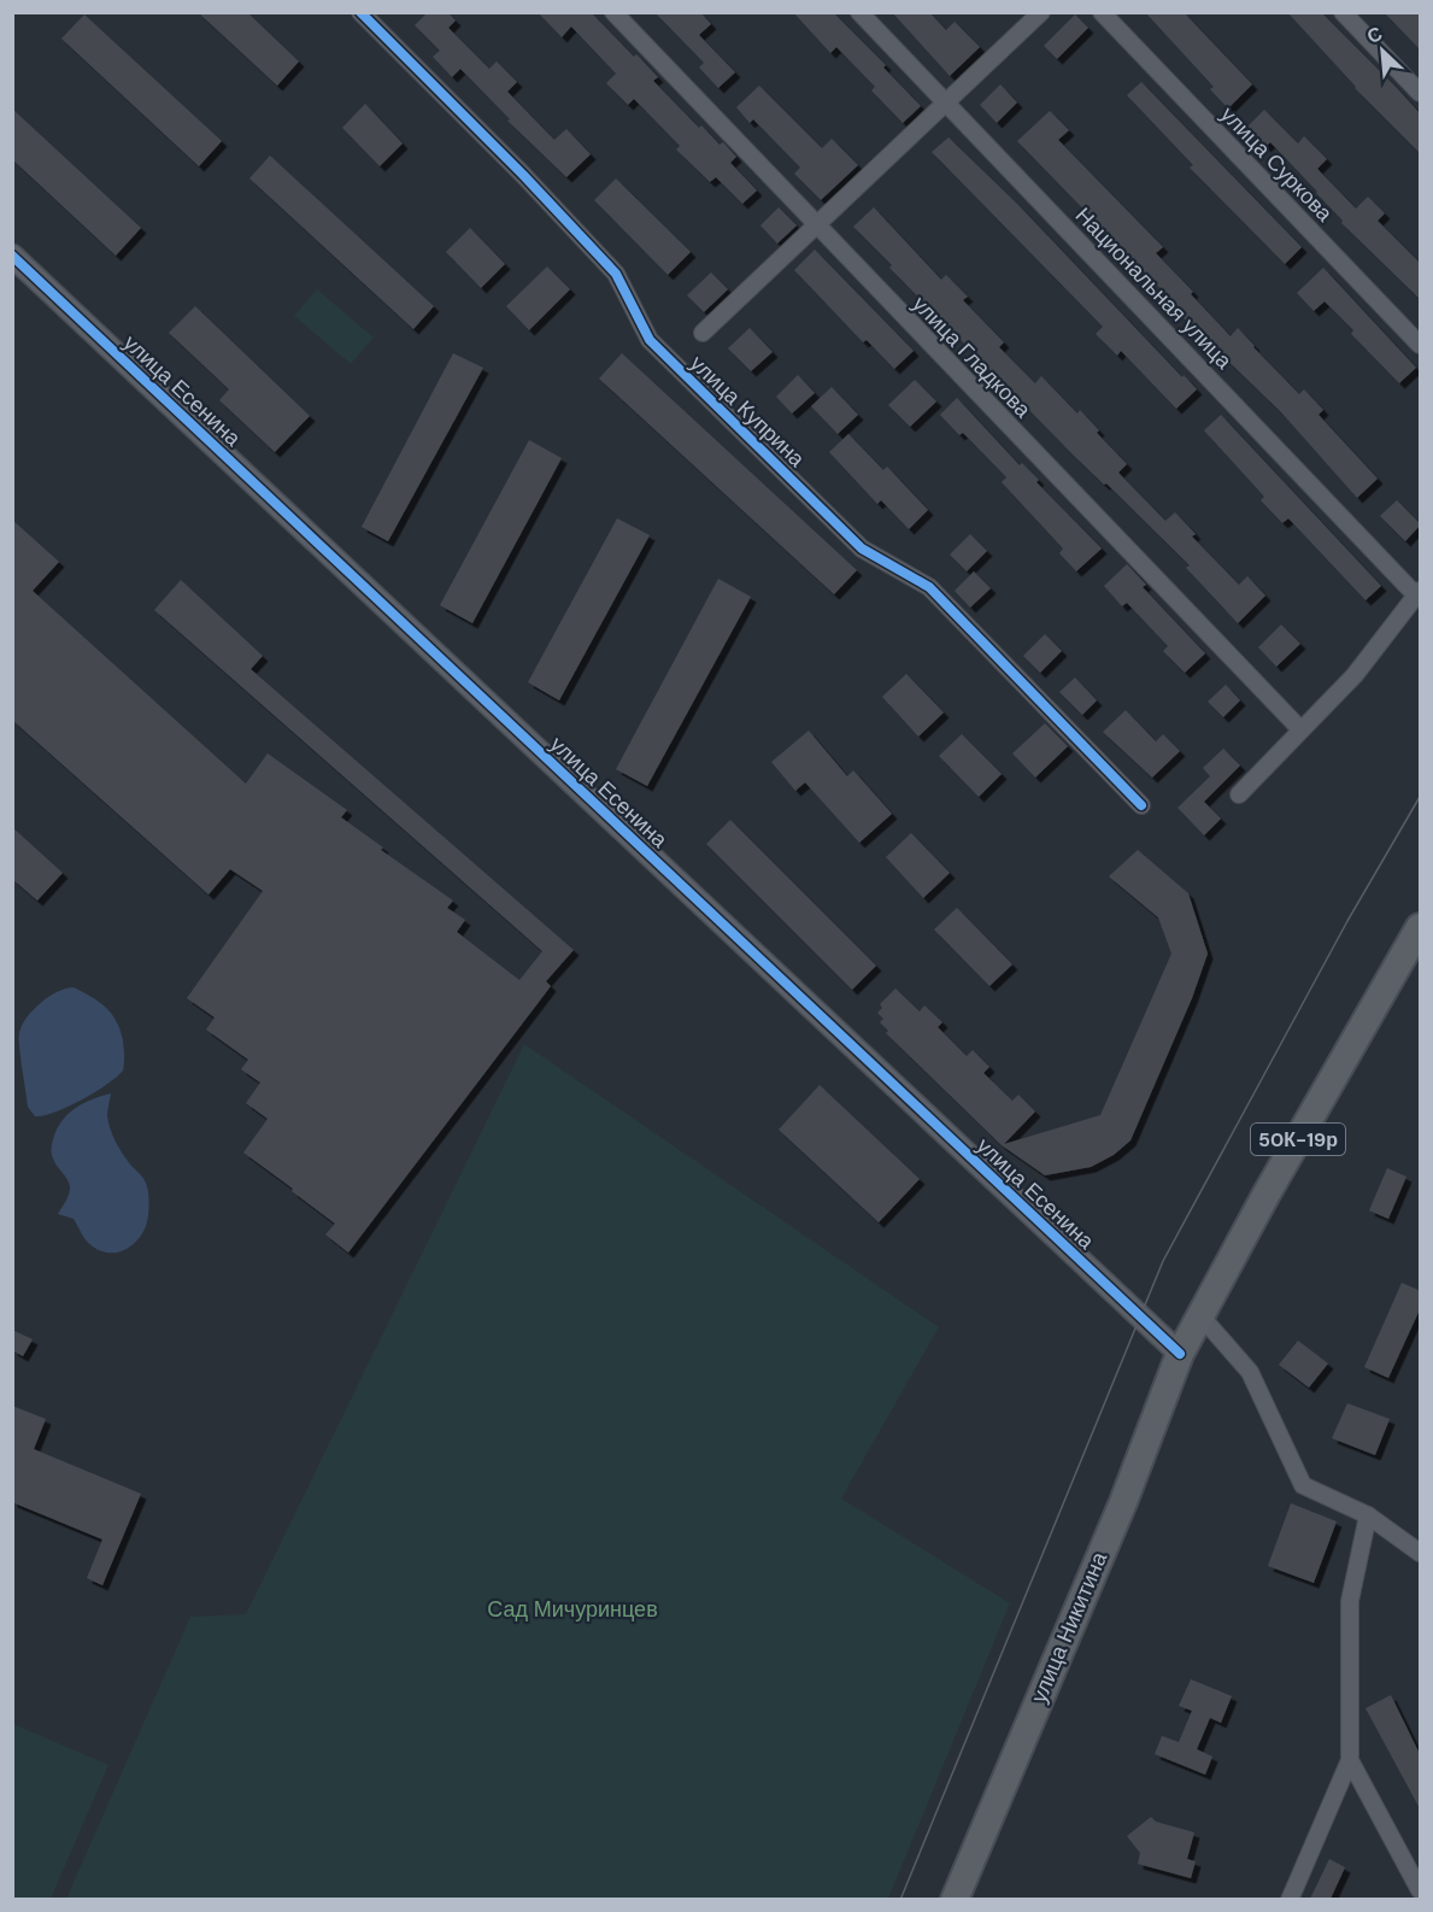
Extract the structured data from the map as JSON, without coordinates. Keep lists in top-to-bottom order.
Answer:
{
  "streets": {
    "main road": ["50К-19р", "улица Никитина"],
    "street": [
      "улица Суркова",
      "Национальная улица",
      "улица Гладкова",
      "улица Есенина",
      "улица Куприна"
    ]
  },
  "crossings": [
    ["улица Есенина", "50К-19р"],
    ["улица Есенина", "улица Никитина"],
    ["50К-19р", "улица Никитина"]
  ],
  "parks": ["Сад Мичуринцев"],
  "north": "top left"
}
